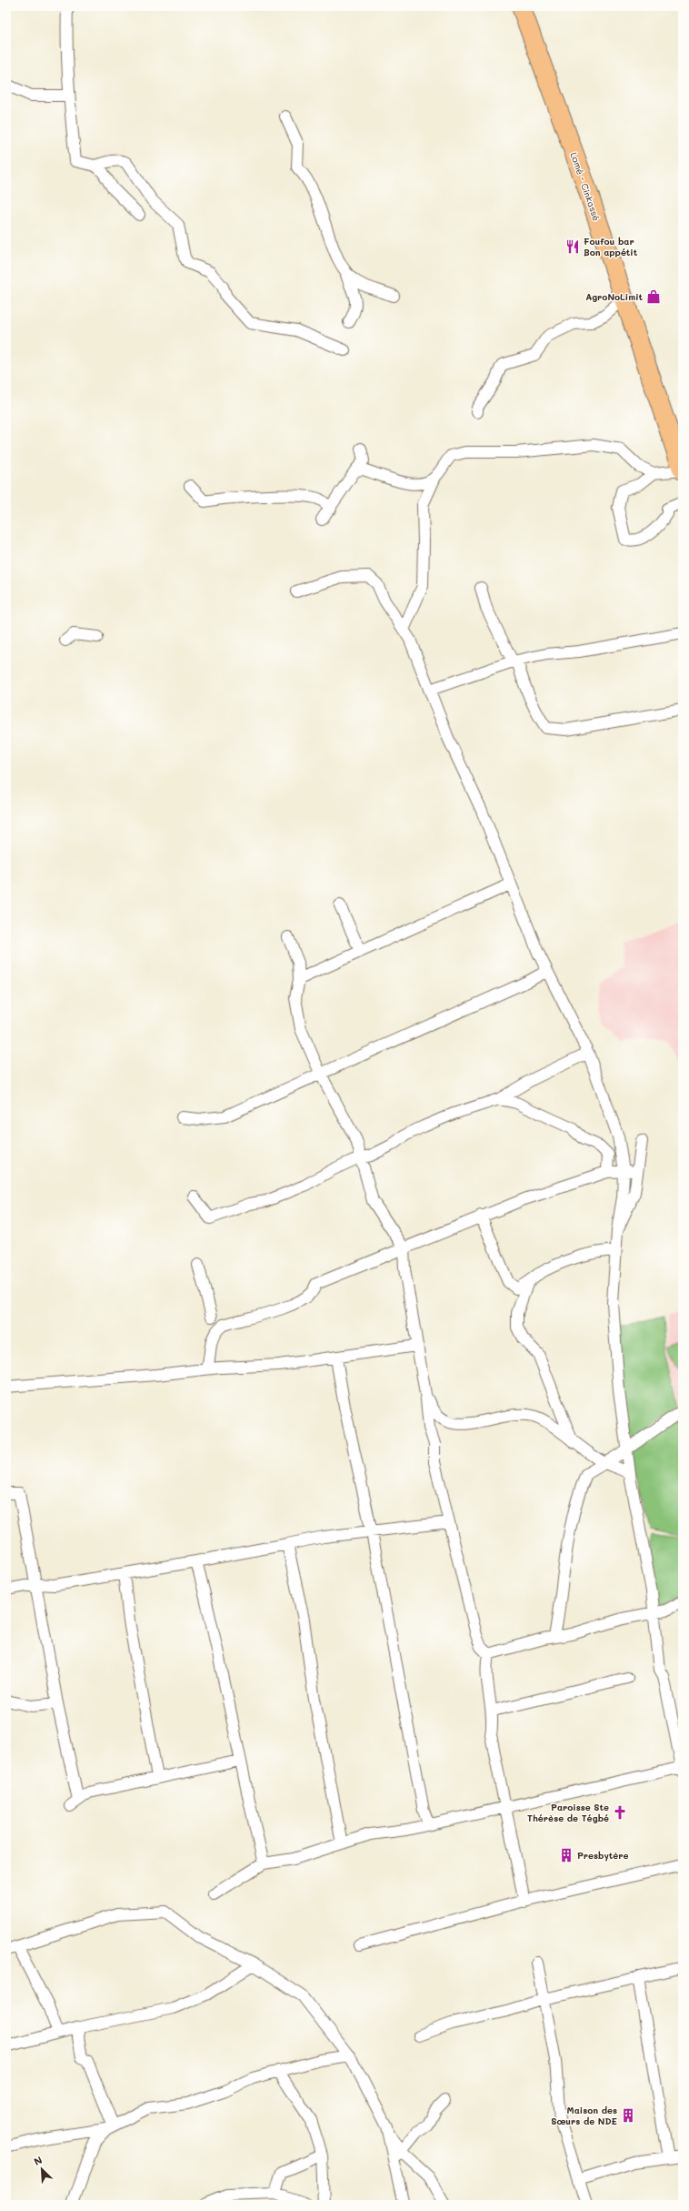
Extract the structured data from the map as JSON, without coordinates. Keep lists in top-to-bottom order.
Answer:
{
  "streets": {
    "highway": ["Lomé - Cinkassé"]
  },
  "places": {
    "restaurant": ["Foufou bar Bon appétit"],
    "shop": ["AgroNoLimit"],
    "church": ["Paroisse Ste Thérèse de Tégbé"],
    "building": ["Presbytère", "Maison des Sœurs de NDE"]
  },
  "north": "top left"
}
